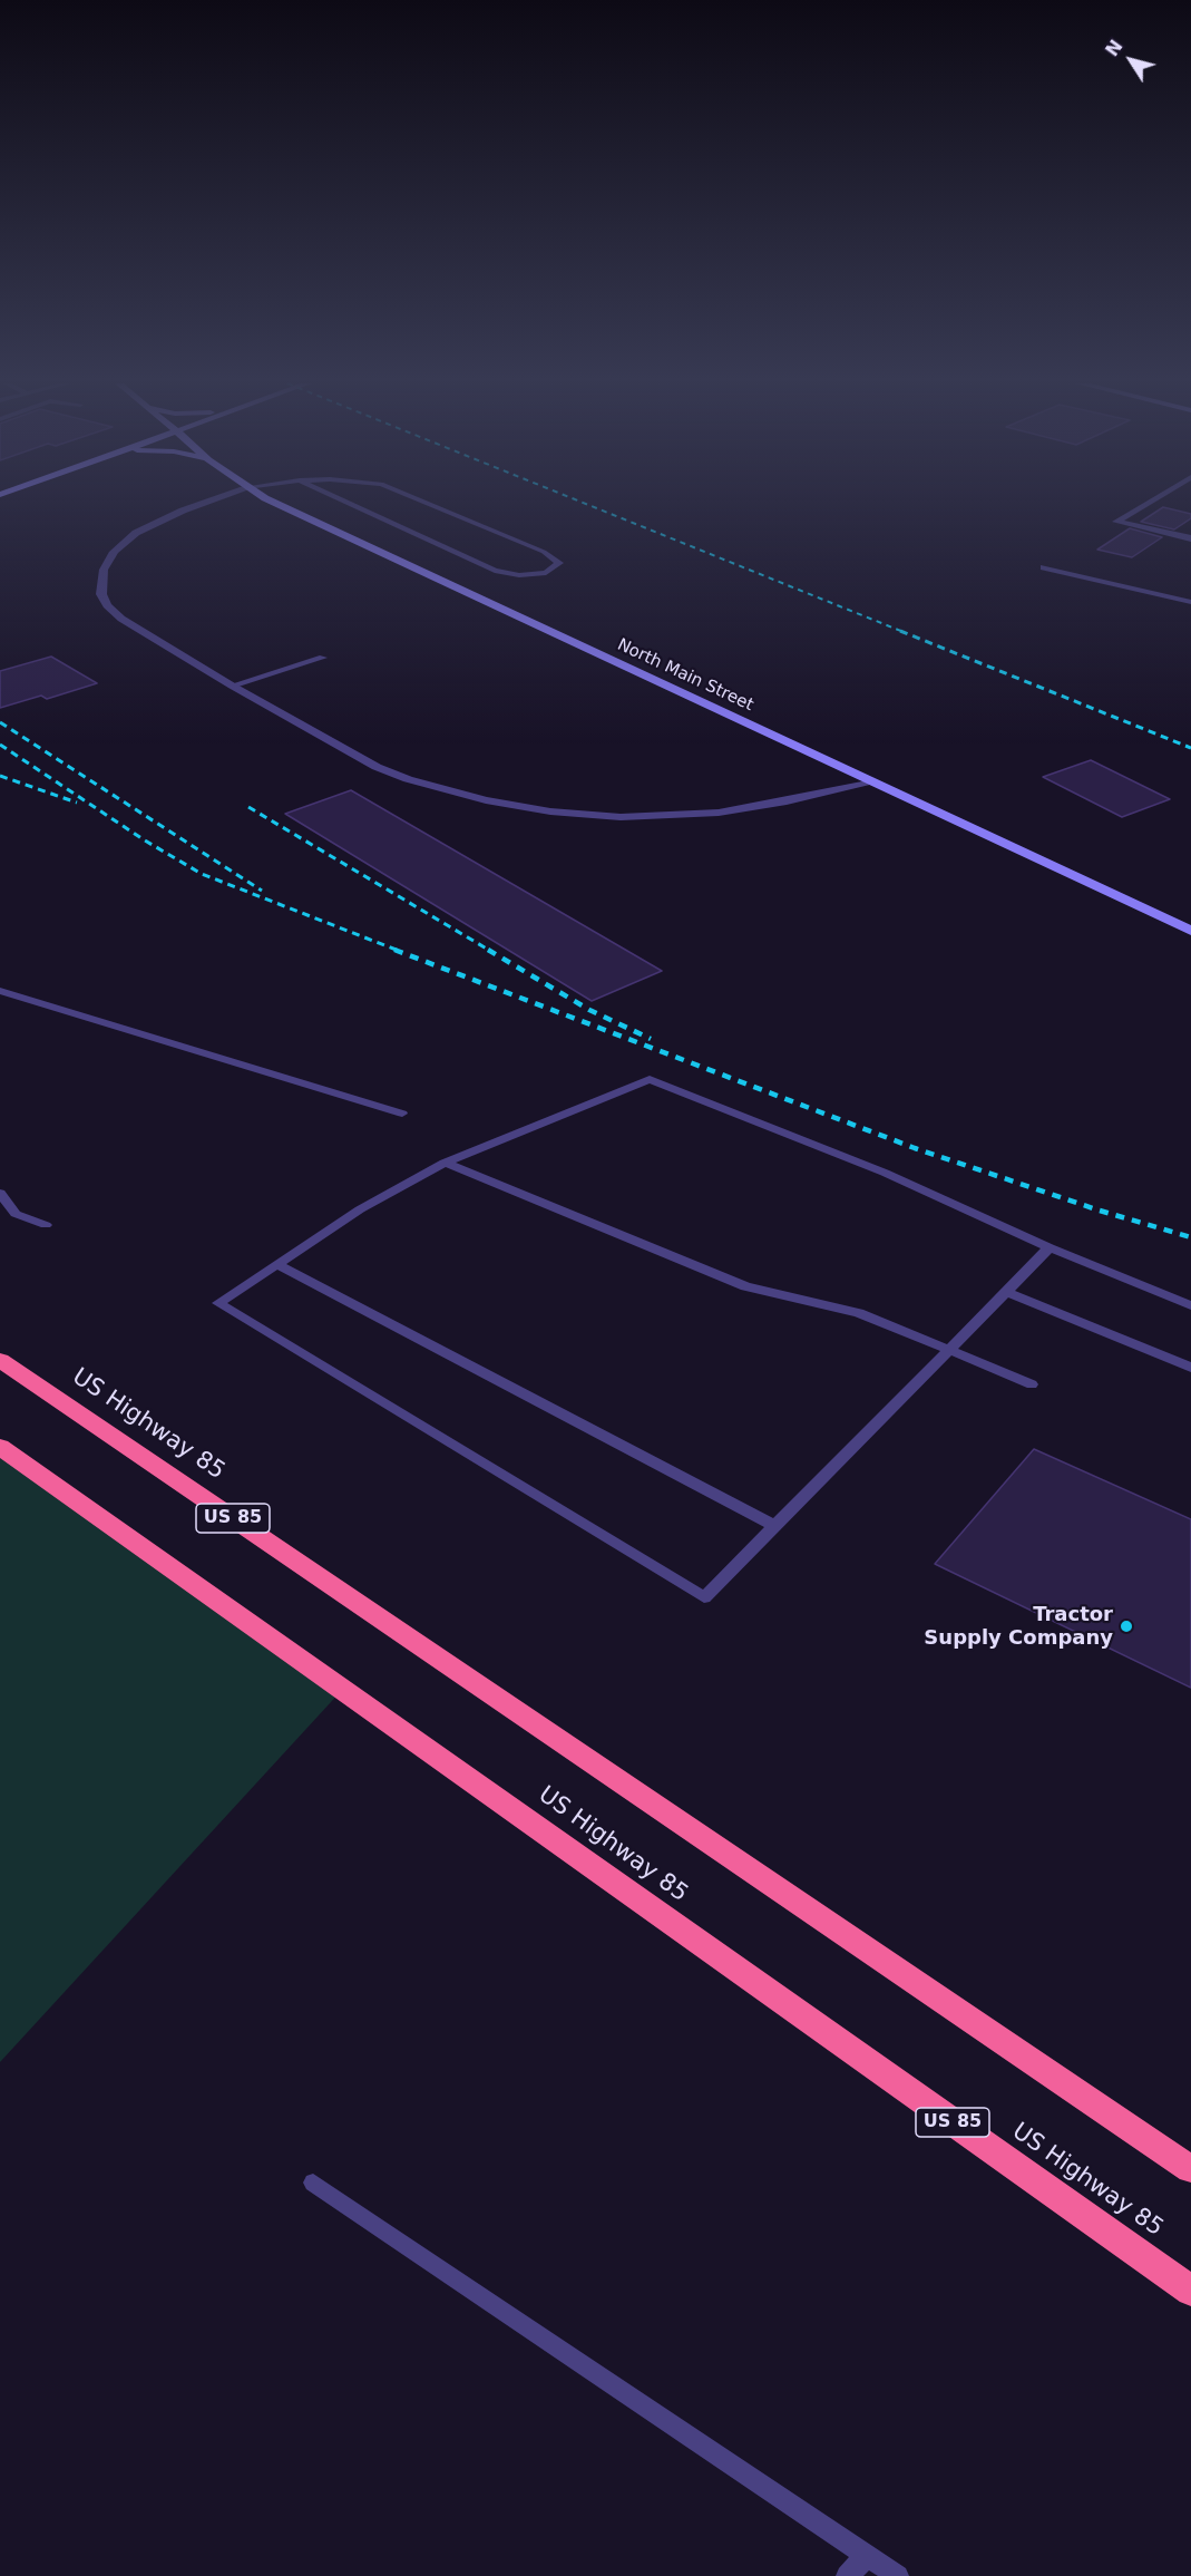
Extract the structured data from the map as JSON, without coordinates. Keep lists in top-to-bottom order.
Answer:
{
  "streets": {
    "highway": ["US Highway 85", "US 85"],
    "street": ["North Main Street"]
  },
  "places": ["Tractor Supply Company"],
  "north": "top left"
}
